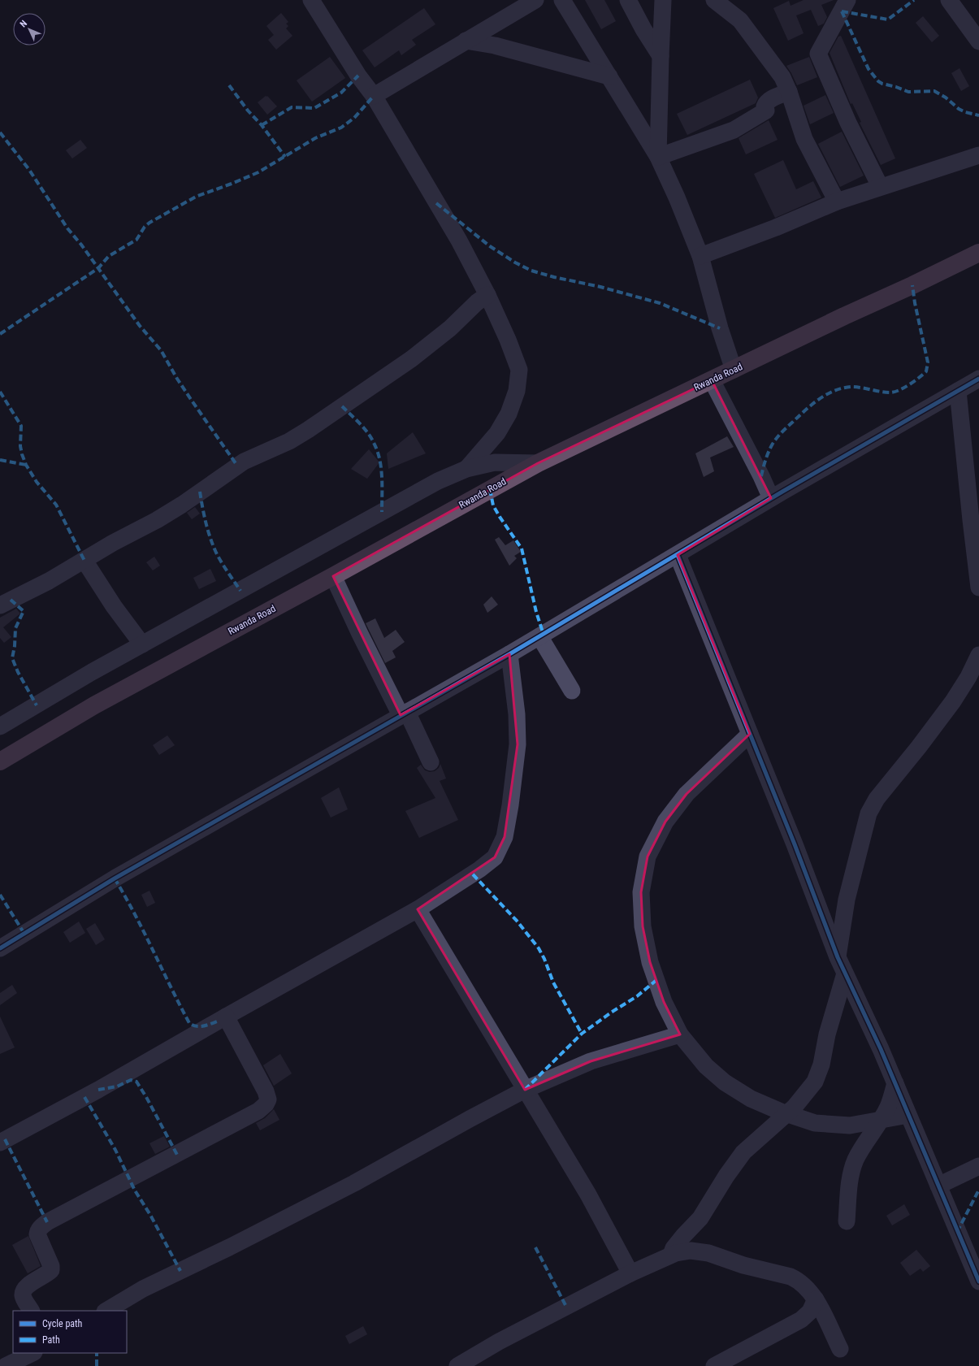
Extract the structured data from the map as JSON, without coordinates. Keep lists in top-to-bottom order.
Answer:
{
  "streets": {
    "highway": ["Rwanda Road"]
  },
  "legend": ["Cycle path", "Path"],
  "north": "top left"
}
